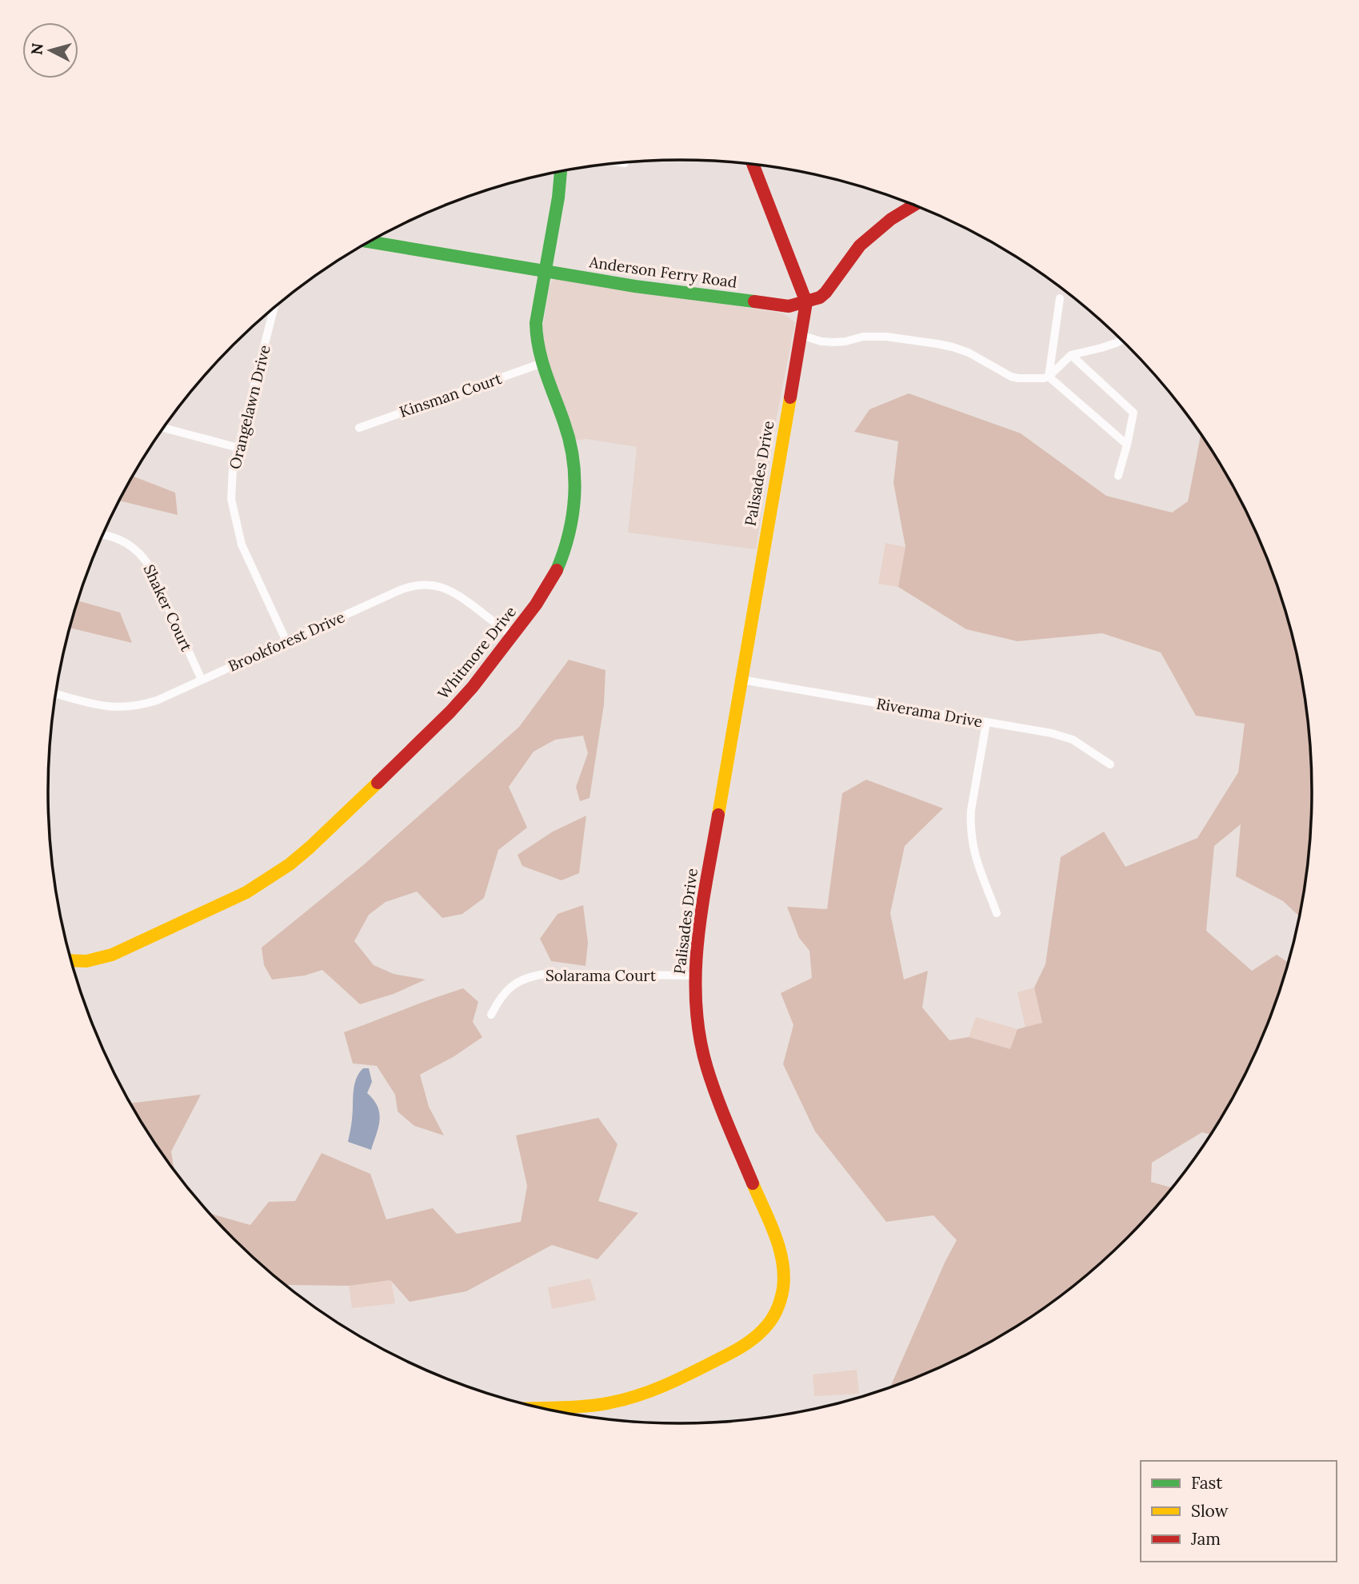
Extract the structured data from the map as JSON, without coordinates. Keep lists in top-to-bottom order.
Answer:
{
  "streets": {
    "street": [
      "Anderson Ferry Road",
      "Kinsman Court",
      "Orangelawn Drive",
      "Palisades Drive",
      "Shaker Court",
      "Brookforest Drive",
      "Whitmore Drive",
      "Riverama Drive",
      "Solarama Court"
    ]
  },
  "crossings": [
    ["Anderson Ferry Road", "Palisades Drive"],
    ["Anderson Ferry Road", "Whitmore Drive"],
    ["Kinsman Court", "Whitmore Drive"],
    ["Orangelawn Drive", "Brookforest Drive"],
    ["Palisades Drive", "Riverama Drive"],
    ["Palisades Drive", "Solarama Court"],
    ["Shaker Court", "Brookforest Drive"],
    ["Brookforest Drive", "Whitmore Drive"]
  ],
  "legend": ["Fast", "Slow", "Jam"],
  "north": "left"
}
